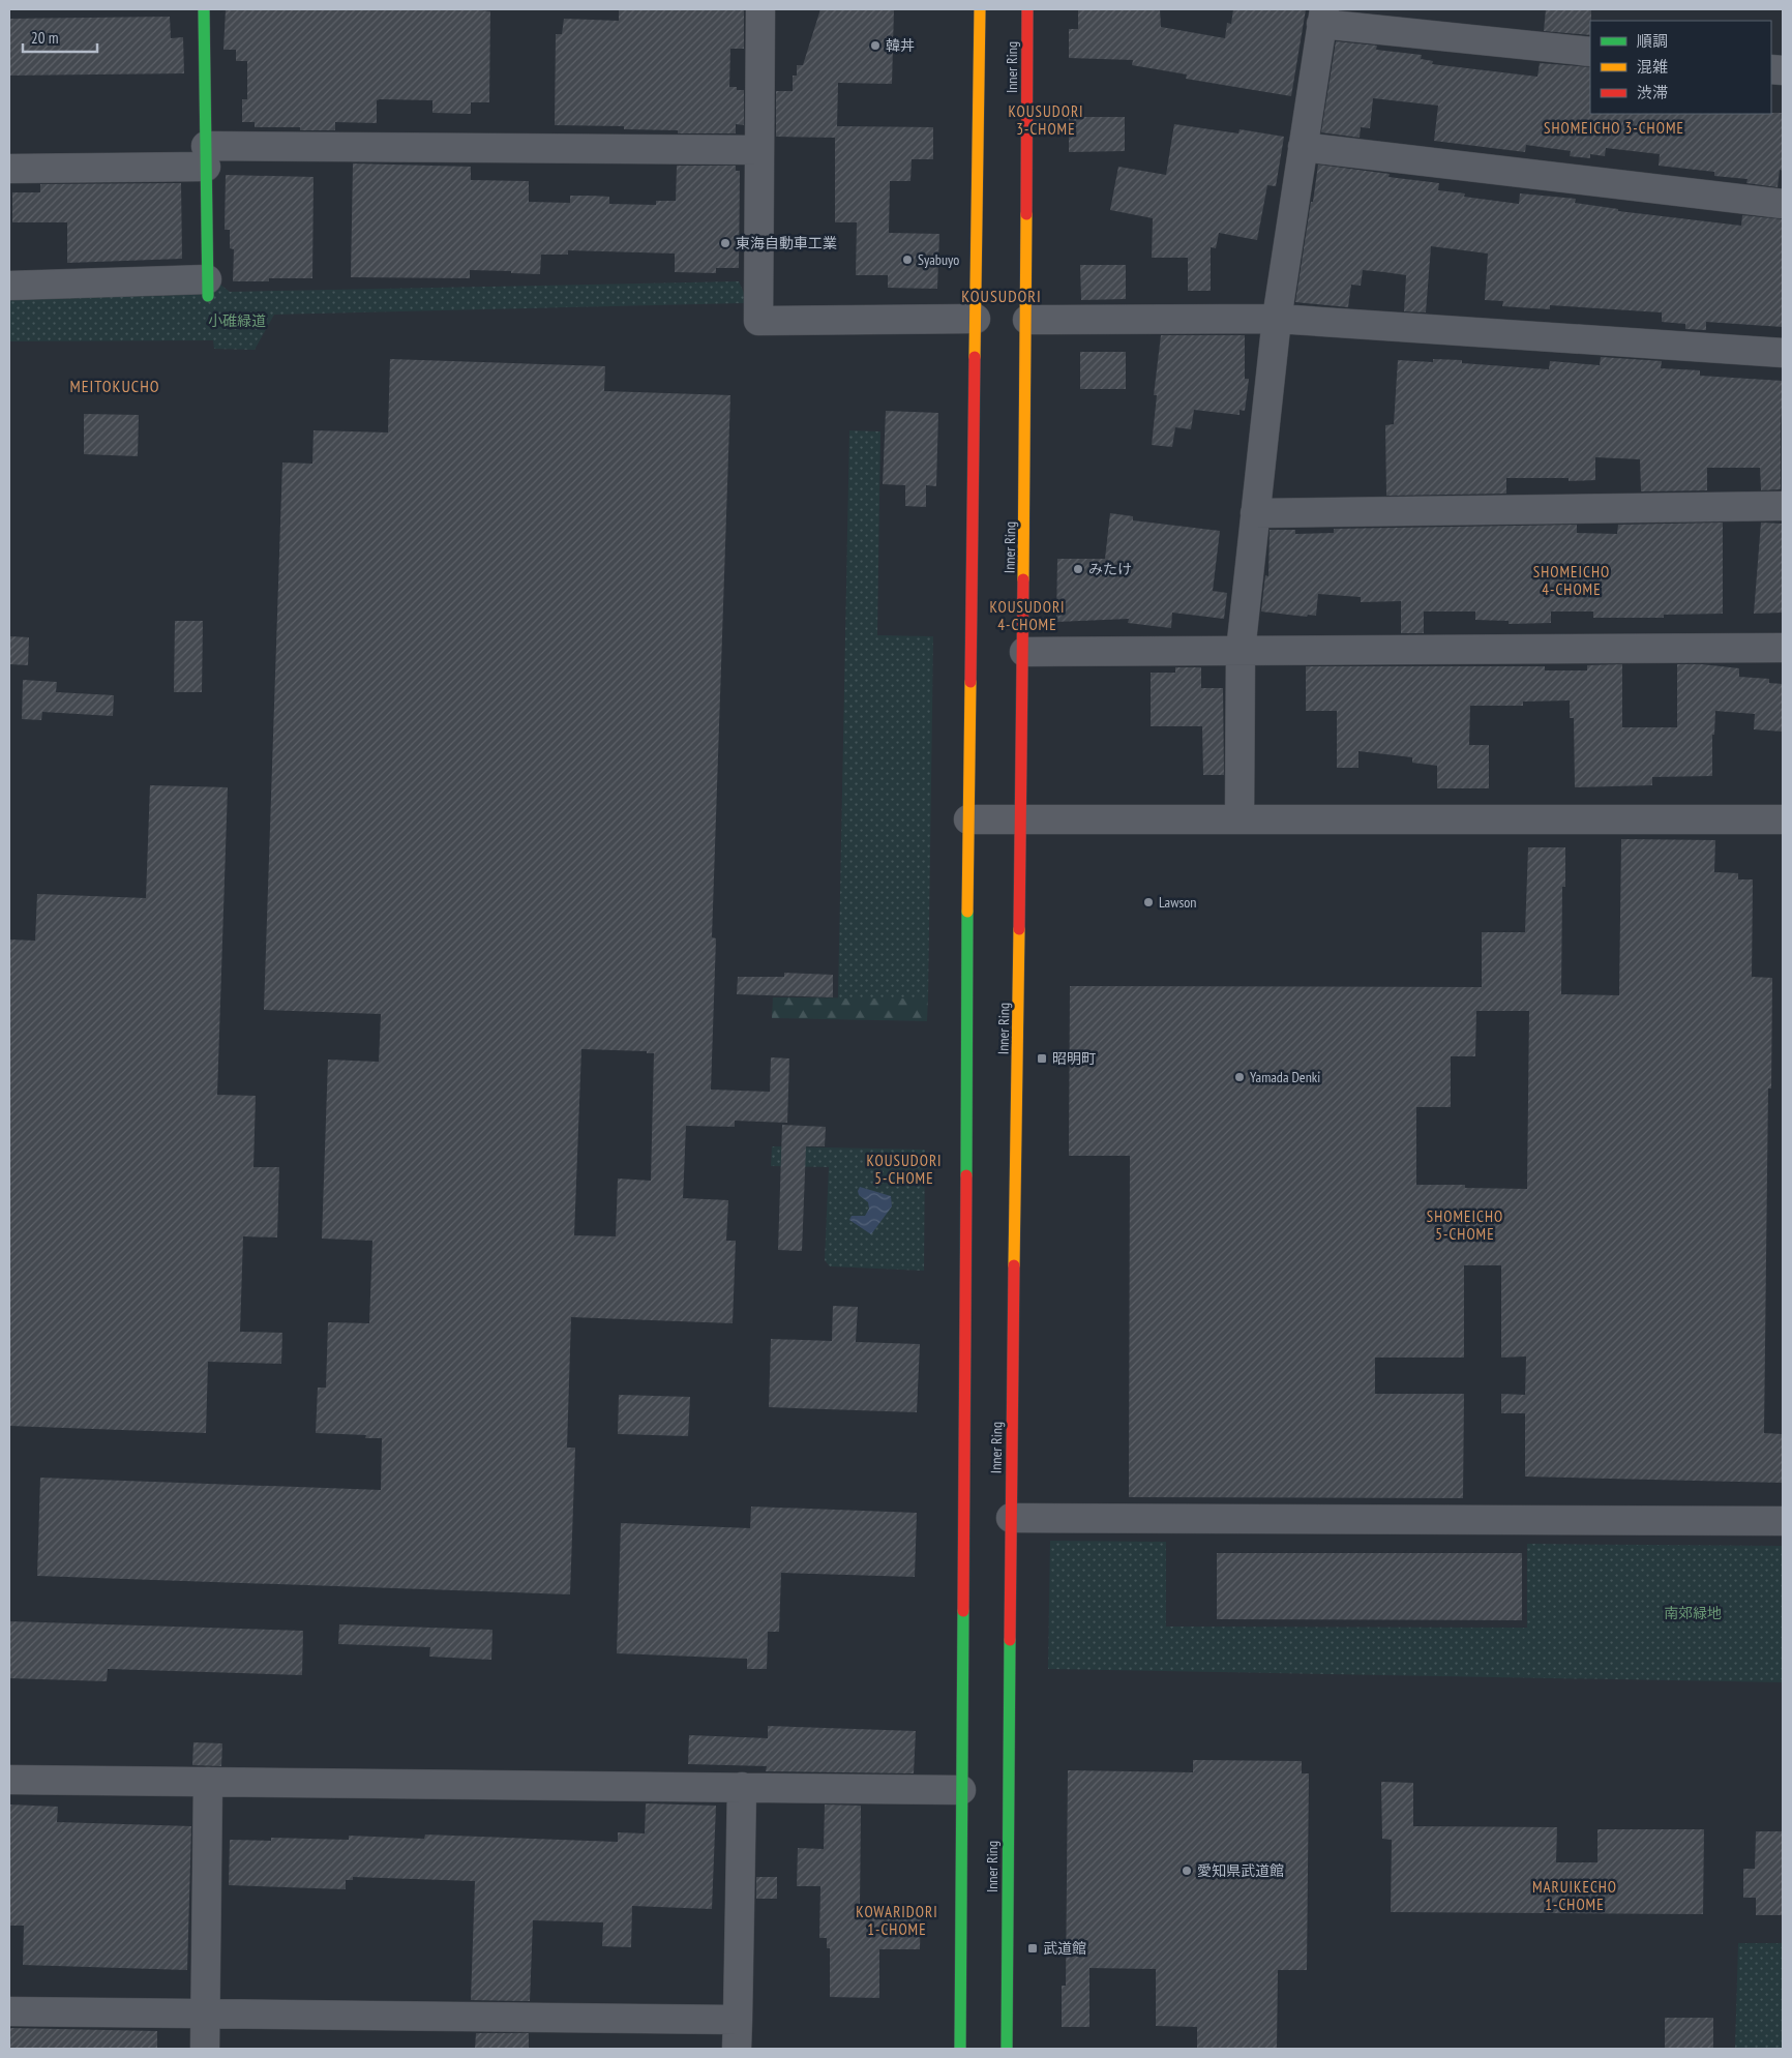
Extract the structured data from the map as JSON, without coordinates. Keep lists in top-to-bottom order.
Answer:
{
  "streets": {
    "main road": ["Inner Ring"]
  },
  "districts": [
    "KOUSUDORI 3-CHOME",
    "SHOMEICHO 3-CHOME",
    "KOUSUDORI",
    "MEITOKUCHO",
    "SHOMEICHO 4-CHOME",
    "KOUSUDORI 4-CHOME",
    "KOUSUDORI 5-CHOME",
    "SHOMEICHO 5-CHOME",
    "MARUIKECHO 1-CHOME",
    "KOWARIDORI 1-CHOME"
  ],
  "parks": ["小碓緑道", "南郊緑地"],
  "places": {
    "other": [
      "韓丼",
      "東海自動車工業",
      "Syabuyo",
      "みたけ",
      "Lawson",
      "Yamada Denki",
      "愛知県武道館"
    ],
    "transit": ["昭明町", "武道館"]
  },
  "legend": ["順調", "混雑", "渋滞"],
  "scale_bar": "20 m"
}
